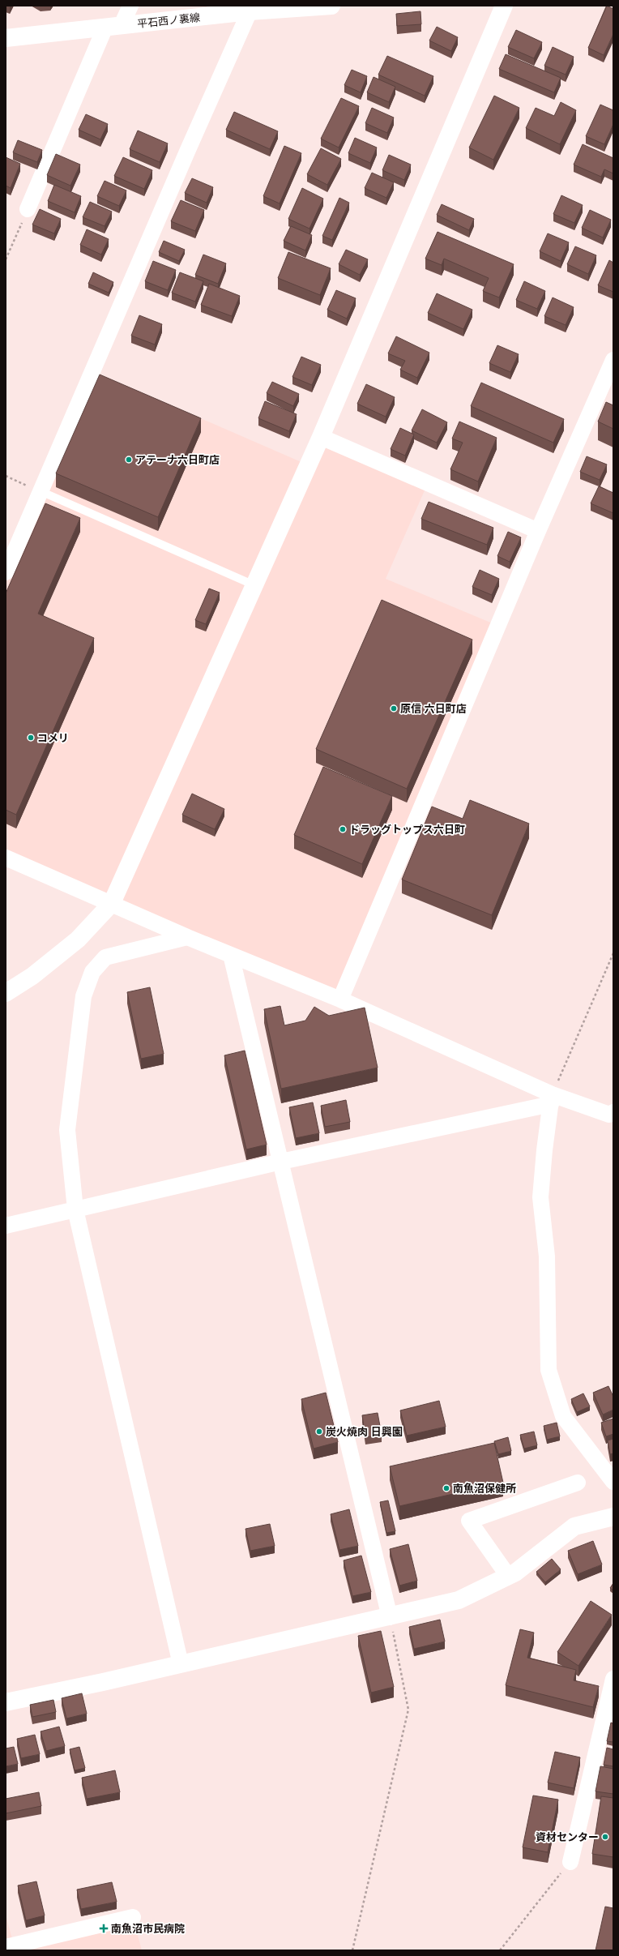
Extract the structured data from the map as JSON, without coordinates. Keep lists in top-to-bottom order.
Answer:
{
  "streets": {
    "street": ["平石西ノ裏線"]
  },
  "places": {
    "other": [
      "アテーナ六日町店",
      "原信 六日町店",
      "コメリ",
      "ドラッグトップス六日町",
      "炭火焼肉 日興園",
      "南魚沼保健所",
      "資材センター"
    ],
    "health": ["南魚沼市民病院"]
  }
}
